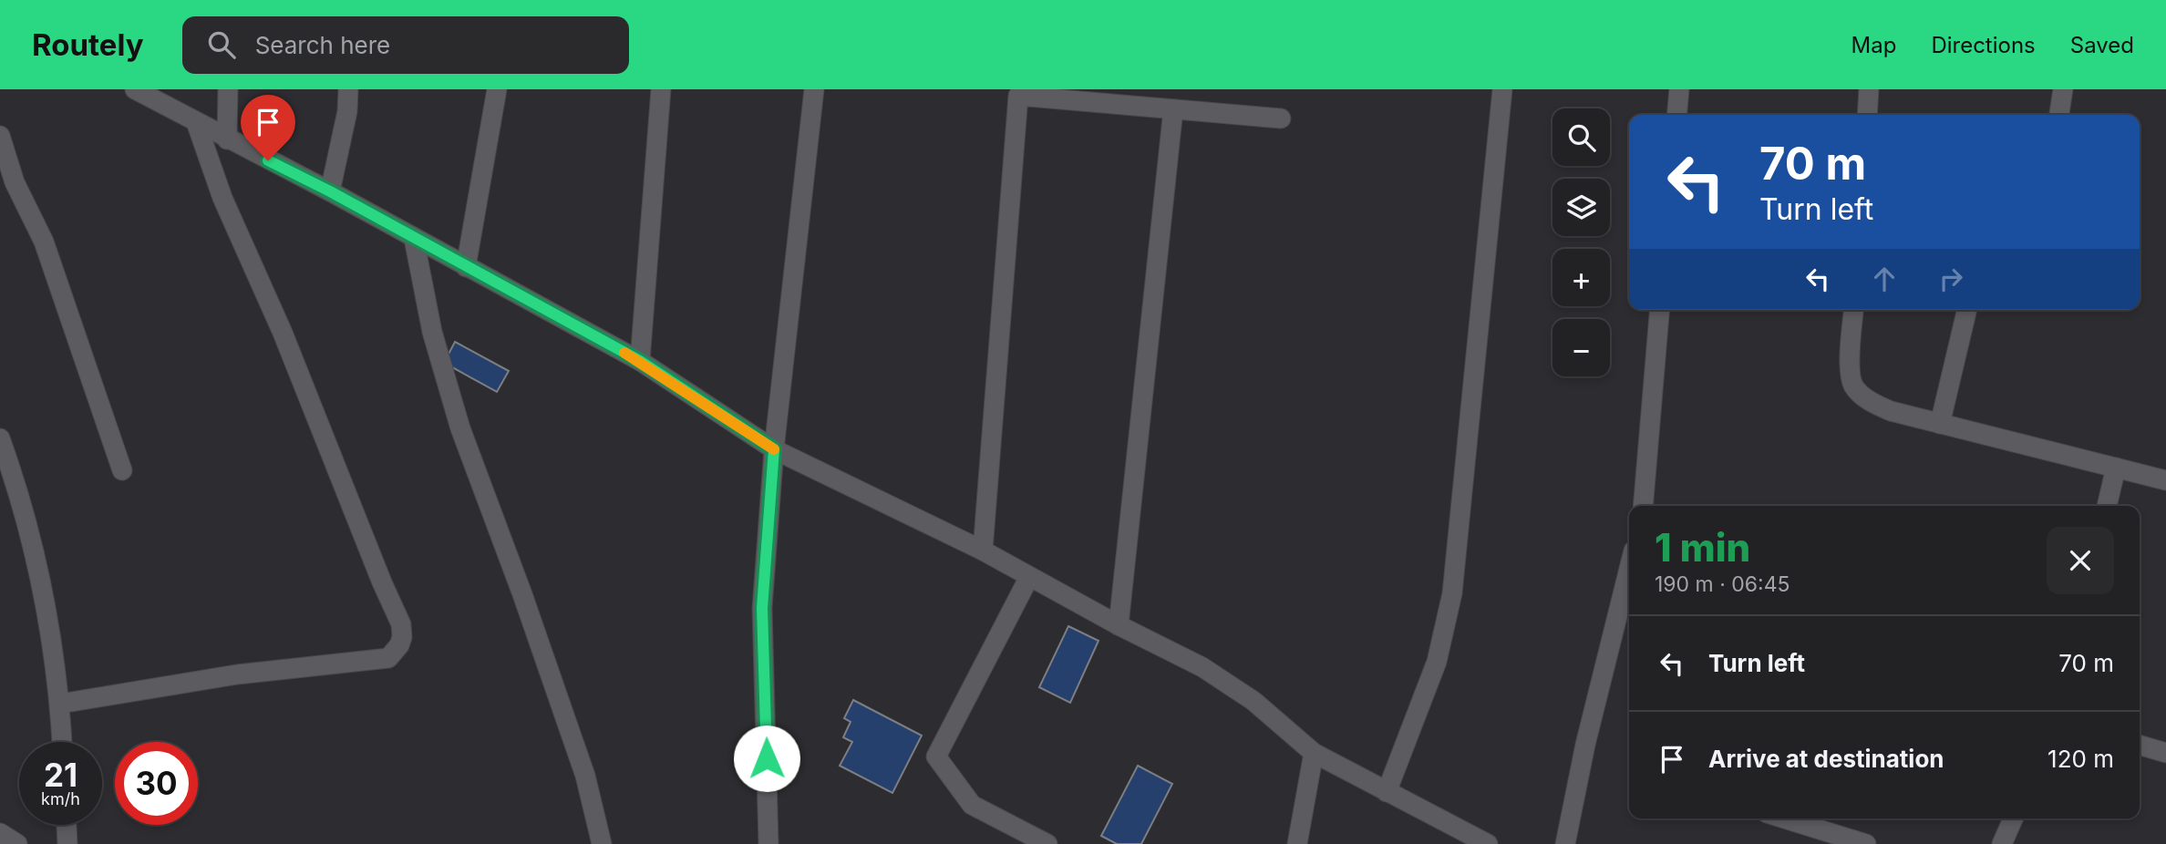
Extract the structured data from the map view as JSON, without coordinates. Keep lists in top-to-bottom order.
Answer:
{
  "page": {
    "header": "Routely",
    "search": "Search here",
    "nav": ["Map", "Directions", "Saved"],
    "map_buttons": ["+", "−"],
    "turn": ["70 m", "Turn left"],
    "heading": ["1 min", "190 m · 06:45"],
    "list": [
      {
        "name": "Turn left",
        "value": "70 m"
      },
      {
        "name": "Arrive at destination",
        "value": "120 m"
      }
    ],
    "speed": "21 km/h",
    "limit": "30"
  }
}
